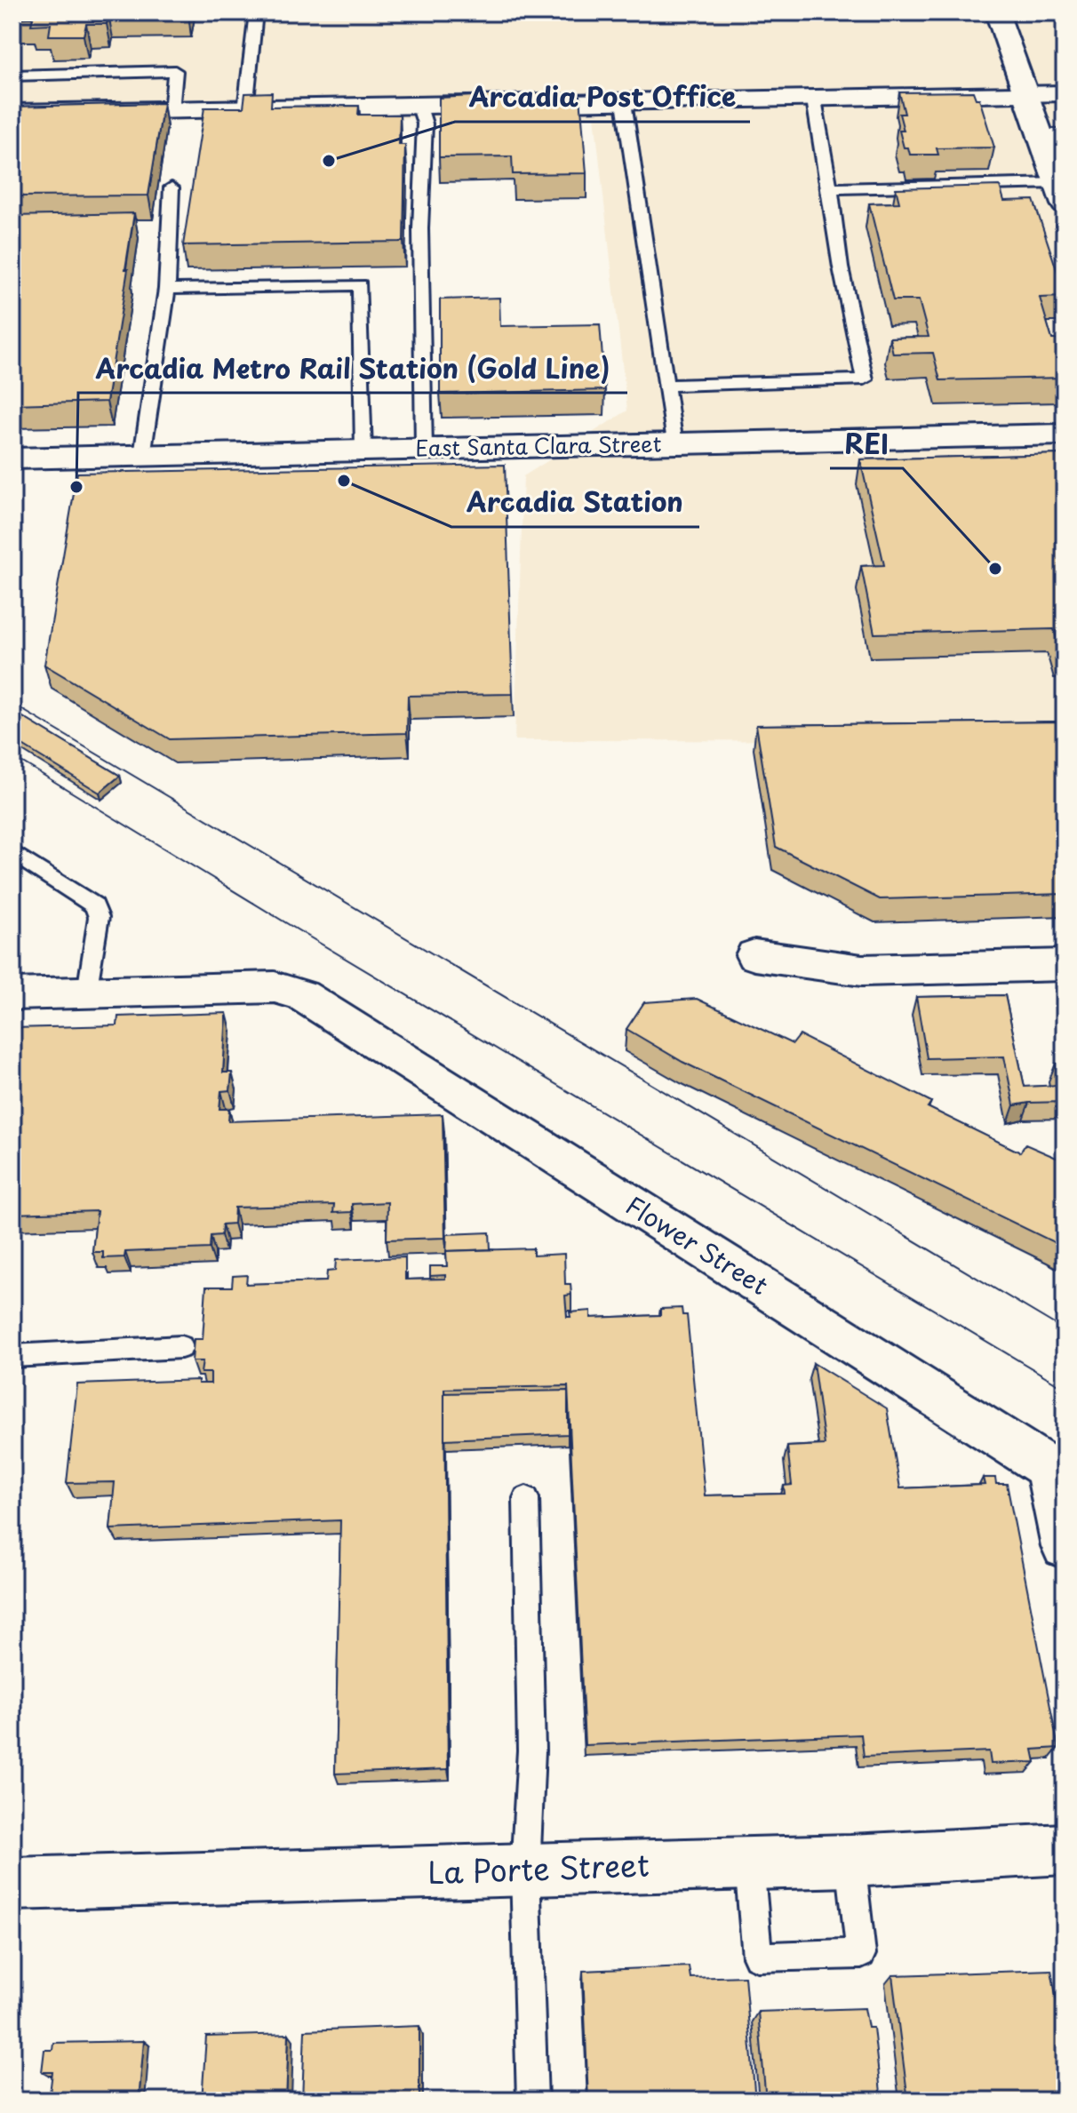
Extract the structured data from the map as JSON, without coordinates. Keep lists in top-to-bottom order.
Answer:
{
  "streets": {
    "street": ["East Santa Clara Street", "Flower Street", "La Porte Street"]
  },
  "places": [
    "Arcadia Post Office",
    "Arcadia Station",
    "Arcadia Metro Rail Station (Gold Line)",
    "REI"
  ]
}
